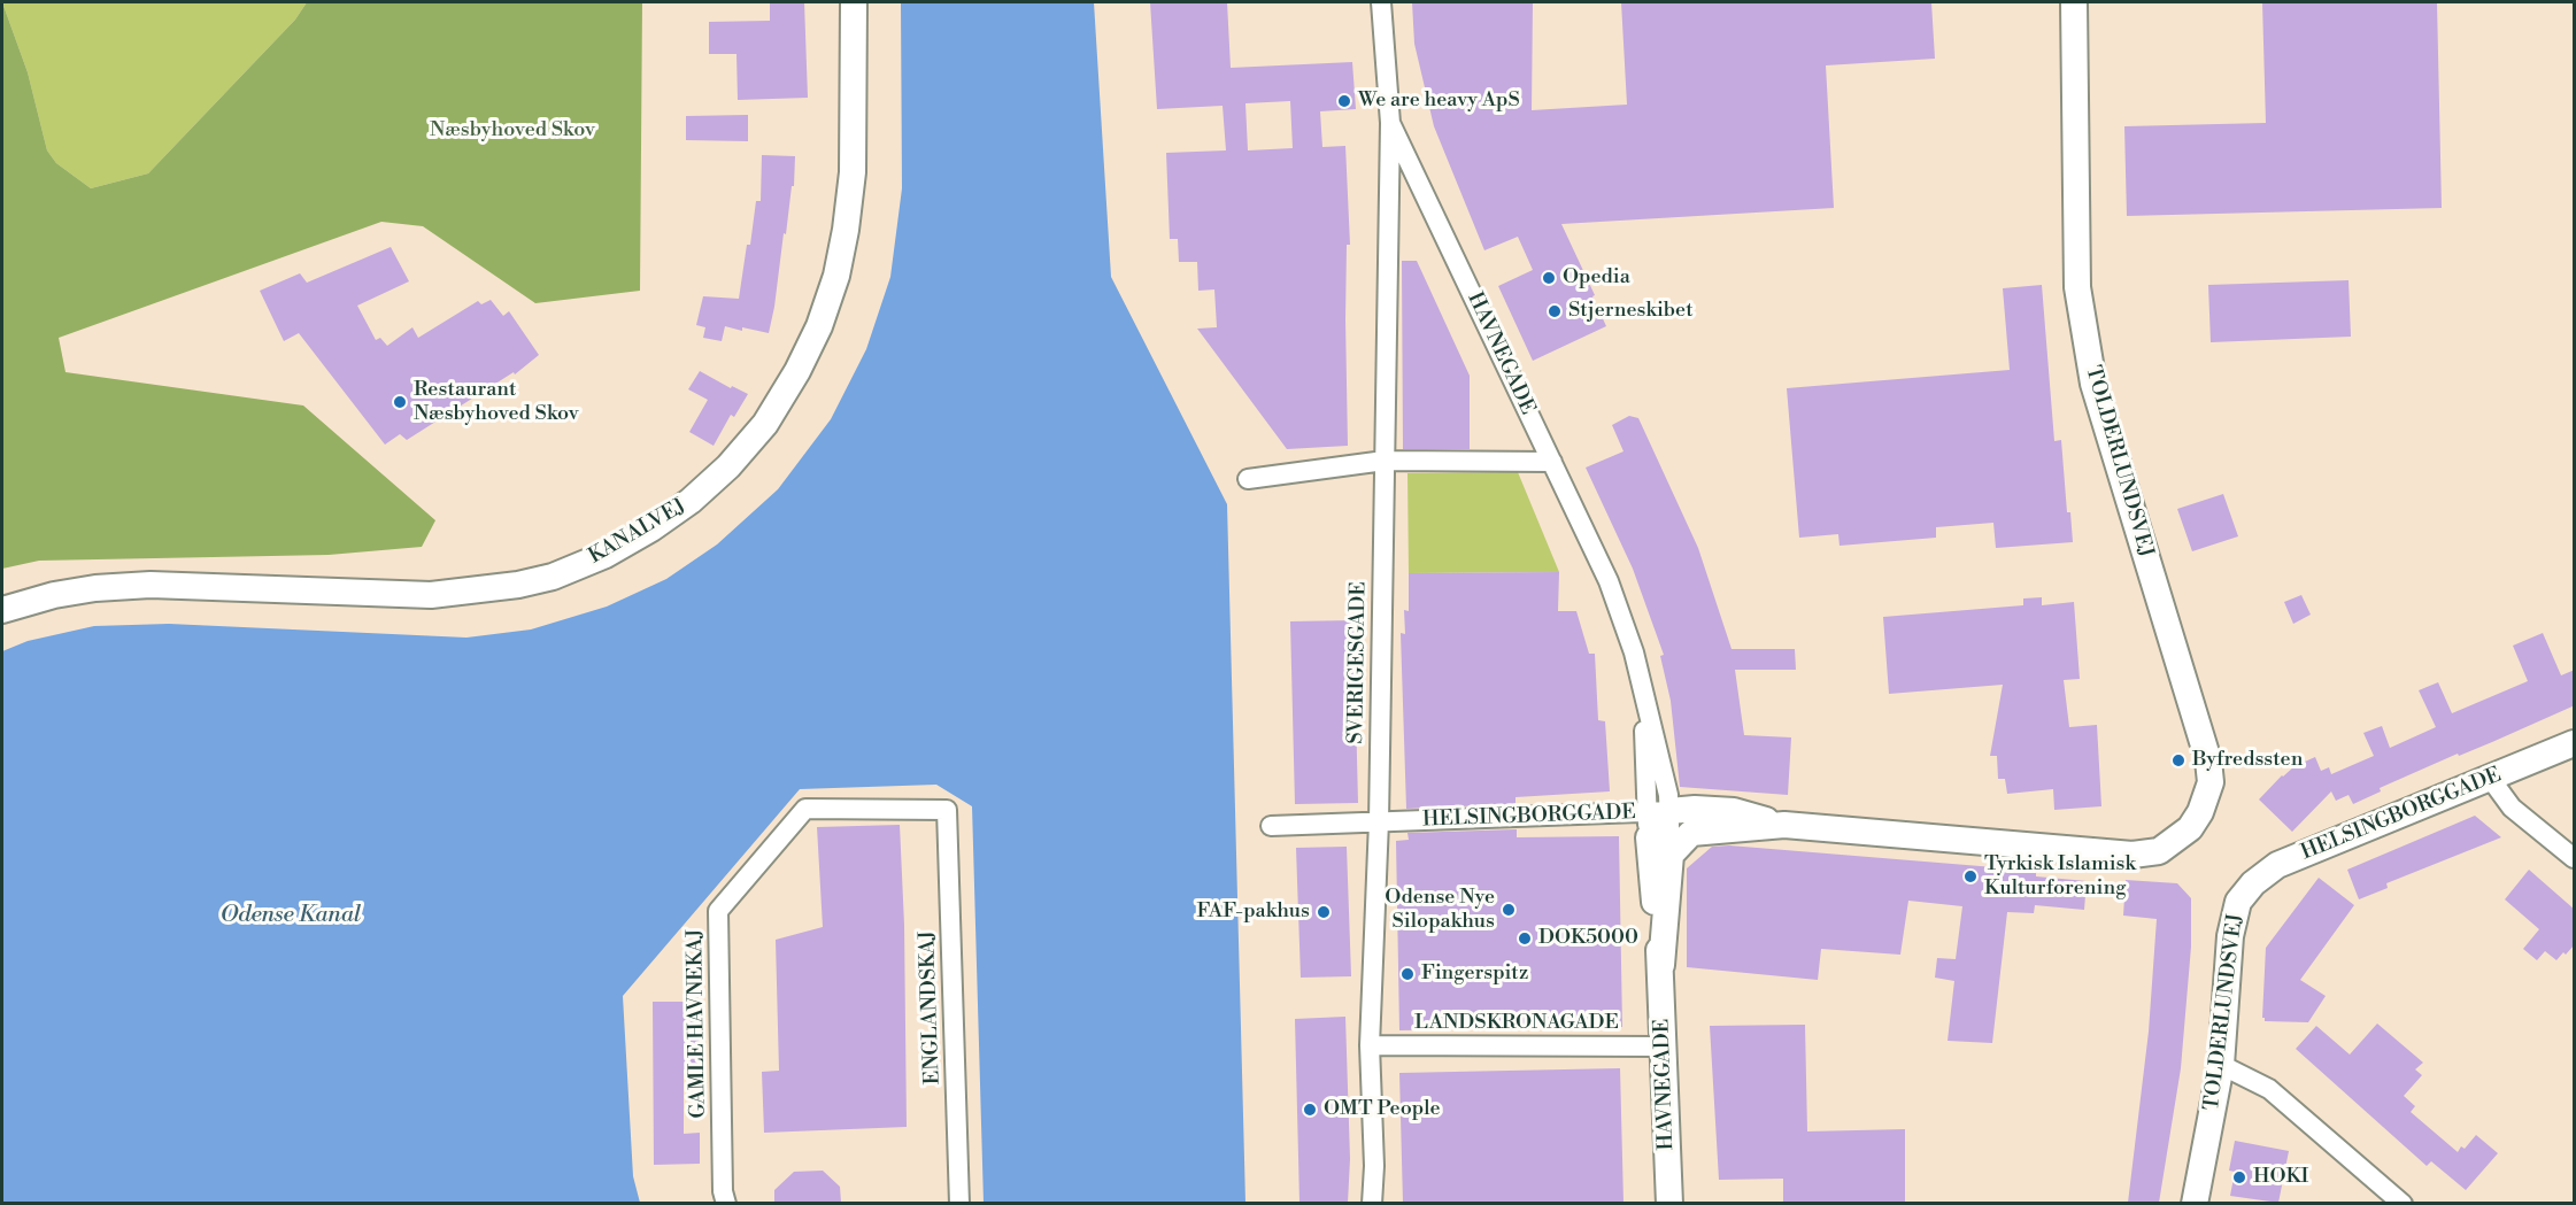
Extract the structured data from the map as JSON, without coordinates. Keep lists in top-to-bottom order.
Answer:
{
  "streets": {
    "street": [
      "HAVNEGADE",
      "TOLDERLUNDSVEJ",
      "KANALVEJ",
      "SVERIGESGADE",
      "HELSINGBORGGADE",
      "ENGLANDSKAJ",
      "GAMLE HAVNEKAJ",
      "LANDSKRONAGADE"
    ]
  },
  "crossings": [
    ["HAVNEGADE", "SVERIGESGADE"],
    ["HAVNEGADE", "HELSINGBORGGADE"],
    ["HAVNEGADE", "LANDSKRONAGADE"],
    ["TOLDERLUNDSVEJ", "HELSINGBORGGADE"],
    ["SVERIGESGADE", "HELSINGBORGGADE"],
    ["SVERIGESGADE", "LANDSKRONAGADE"],
    ["ENGLANDSKAJ", "GAMLE HAVNEKAJ"]
  ],
  "water": ["Odense Kanal"],
  "parks": ["Næsbyhoved Skov"],
  "places": [
    "We are heavy ApS",
    "Opedia",
    "Stjerneskibet",
    "Restaurant Næsbyhoved Skov",
    "Byfredssten",
    "Tyrkisk Islamisk Kulturforening",
    "Odense Nye Silopakhus",
    "FAF-pakhus",
    "DOK5000",
    "Fingerspitz",
    "OMT People",
    "HOKI"
  ]
}
